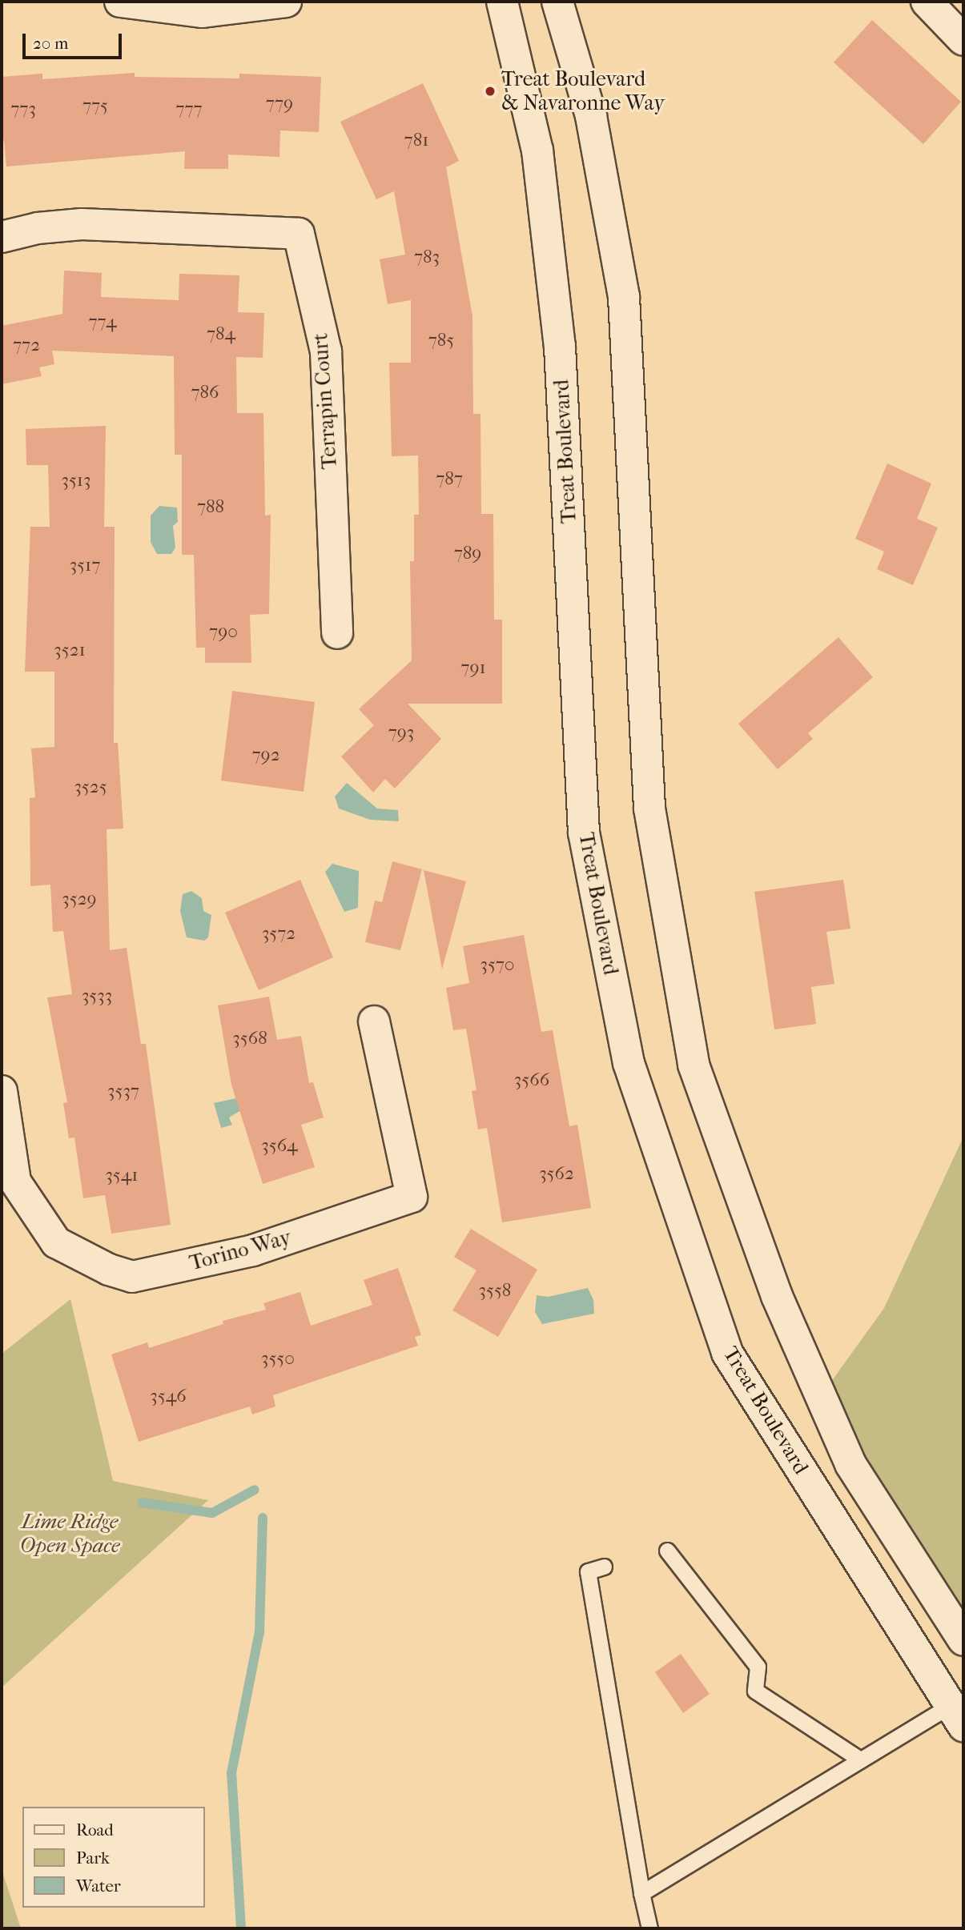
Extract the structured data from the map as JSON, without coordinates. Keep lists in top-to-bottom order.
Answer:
{
  "streets": {
    "main road": ["Terrapin Court", "Treat Boulevard", "Torino Way"]
  },
  "parks": ["Lime Ridge Open Space"],
  "places": ["Treat Boulevard & Navaronne Way"],
  "house_numbers": [
    "779",
    "775",
    "773",
    "777",
    "781",
    "783",
    "774",
    "784",
    "785",
    "772",
    "786",
    "787",
    "3513",
    "788",
    "789",
    "3517",
    "790",
    "3521",
    "791",
    "793",
    "792",
    "3525",
    "3529",
    "3572",
    "3570",
    "3533",
    "3568",
    "3566",
    "3537",
    "3564",
    "3562",
    "3541",
    "3558",
    "3550",
    "3546"
  ],
  "legend": ["Road", "Park", "Water"],
  "scale_bar": "20 m"
}
